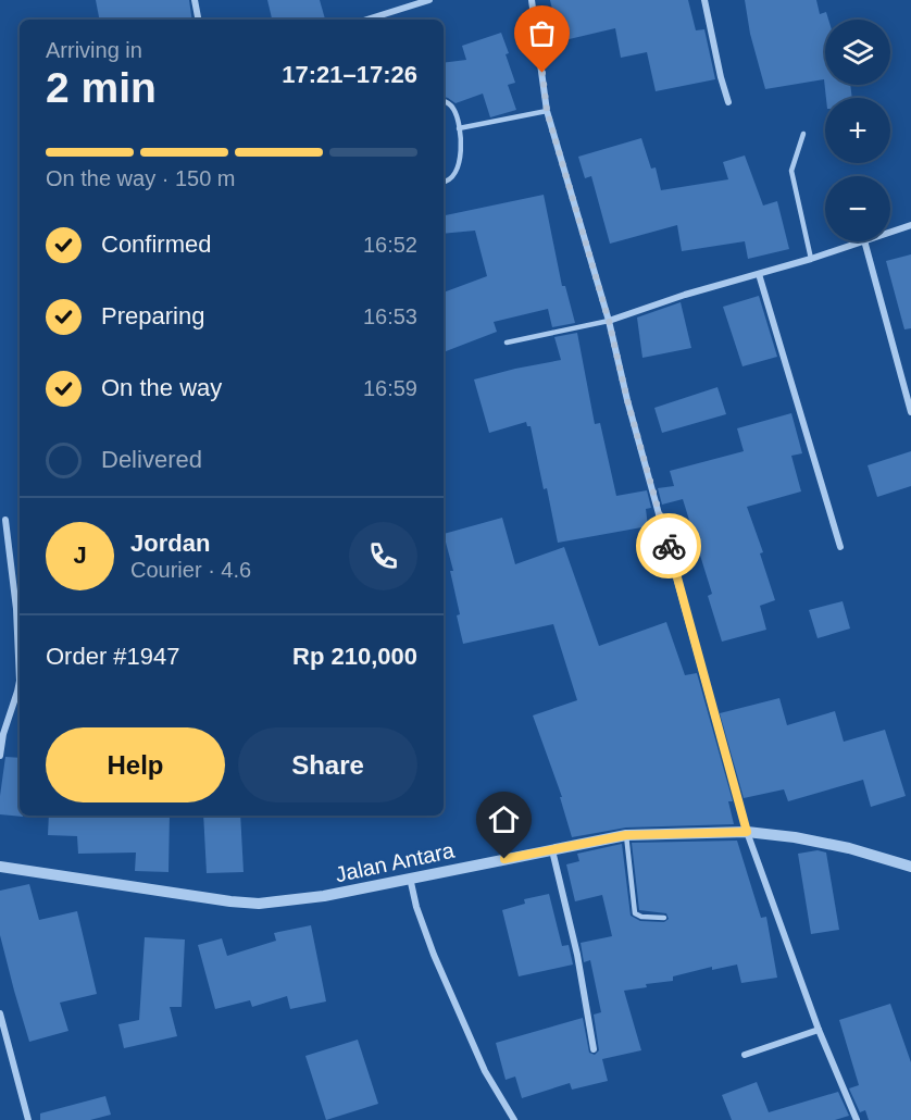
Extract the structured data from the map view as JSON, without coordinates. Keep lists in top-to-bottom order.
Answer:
{
  "streets": {
    "street": ["Jalan Antara"]
  },
  "page": {
    "map_buttons": ["+", "−"],
    "heading": ["2 min", "Arriving in", "17:21–17:26"],
    "panel": [
      "Jordan",
      "Courier · 4.6",
      "Order #1947",
      "Rp 210,000"
    ],
    "bar": "On the way · 150 m",
    "list": [
      ["Confirmed", "16:52"],
      ["Preparing", "16:53"],
      ["On the way", "16:59"],
      "Delivered"
    ],
    "round": "J",
    "buttons": ["Help", "Share"]
  }
}
